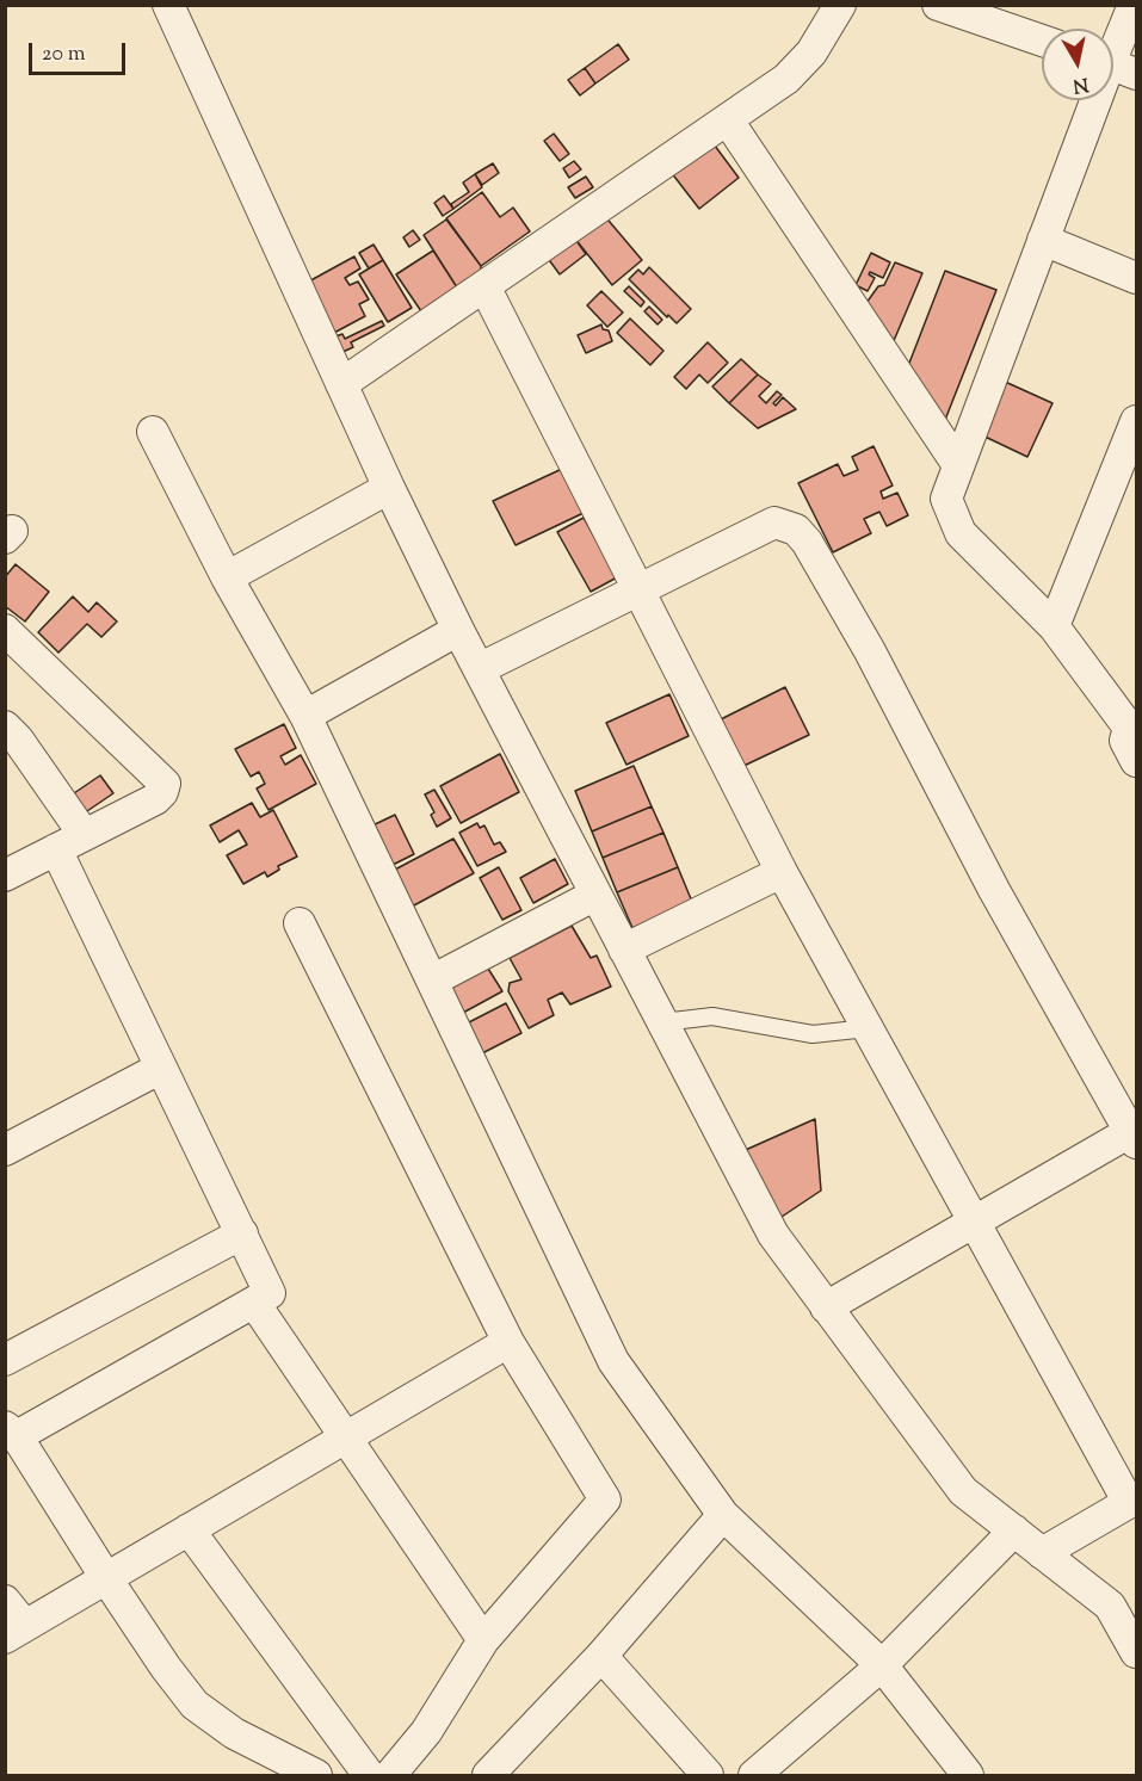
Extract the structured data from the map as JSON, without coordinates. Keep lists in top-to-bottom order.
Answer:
{
  "scale_bar": "20 m",
  "north": "bottom"
}
